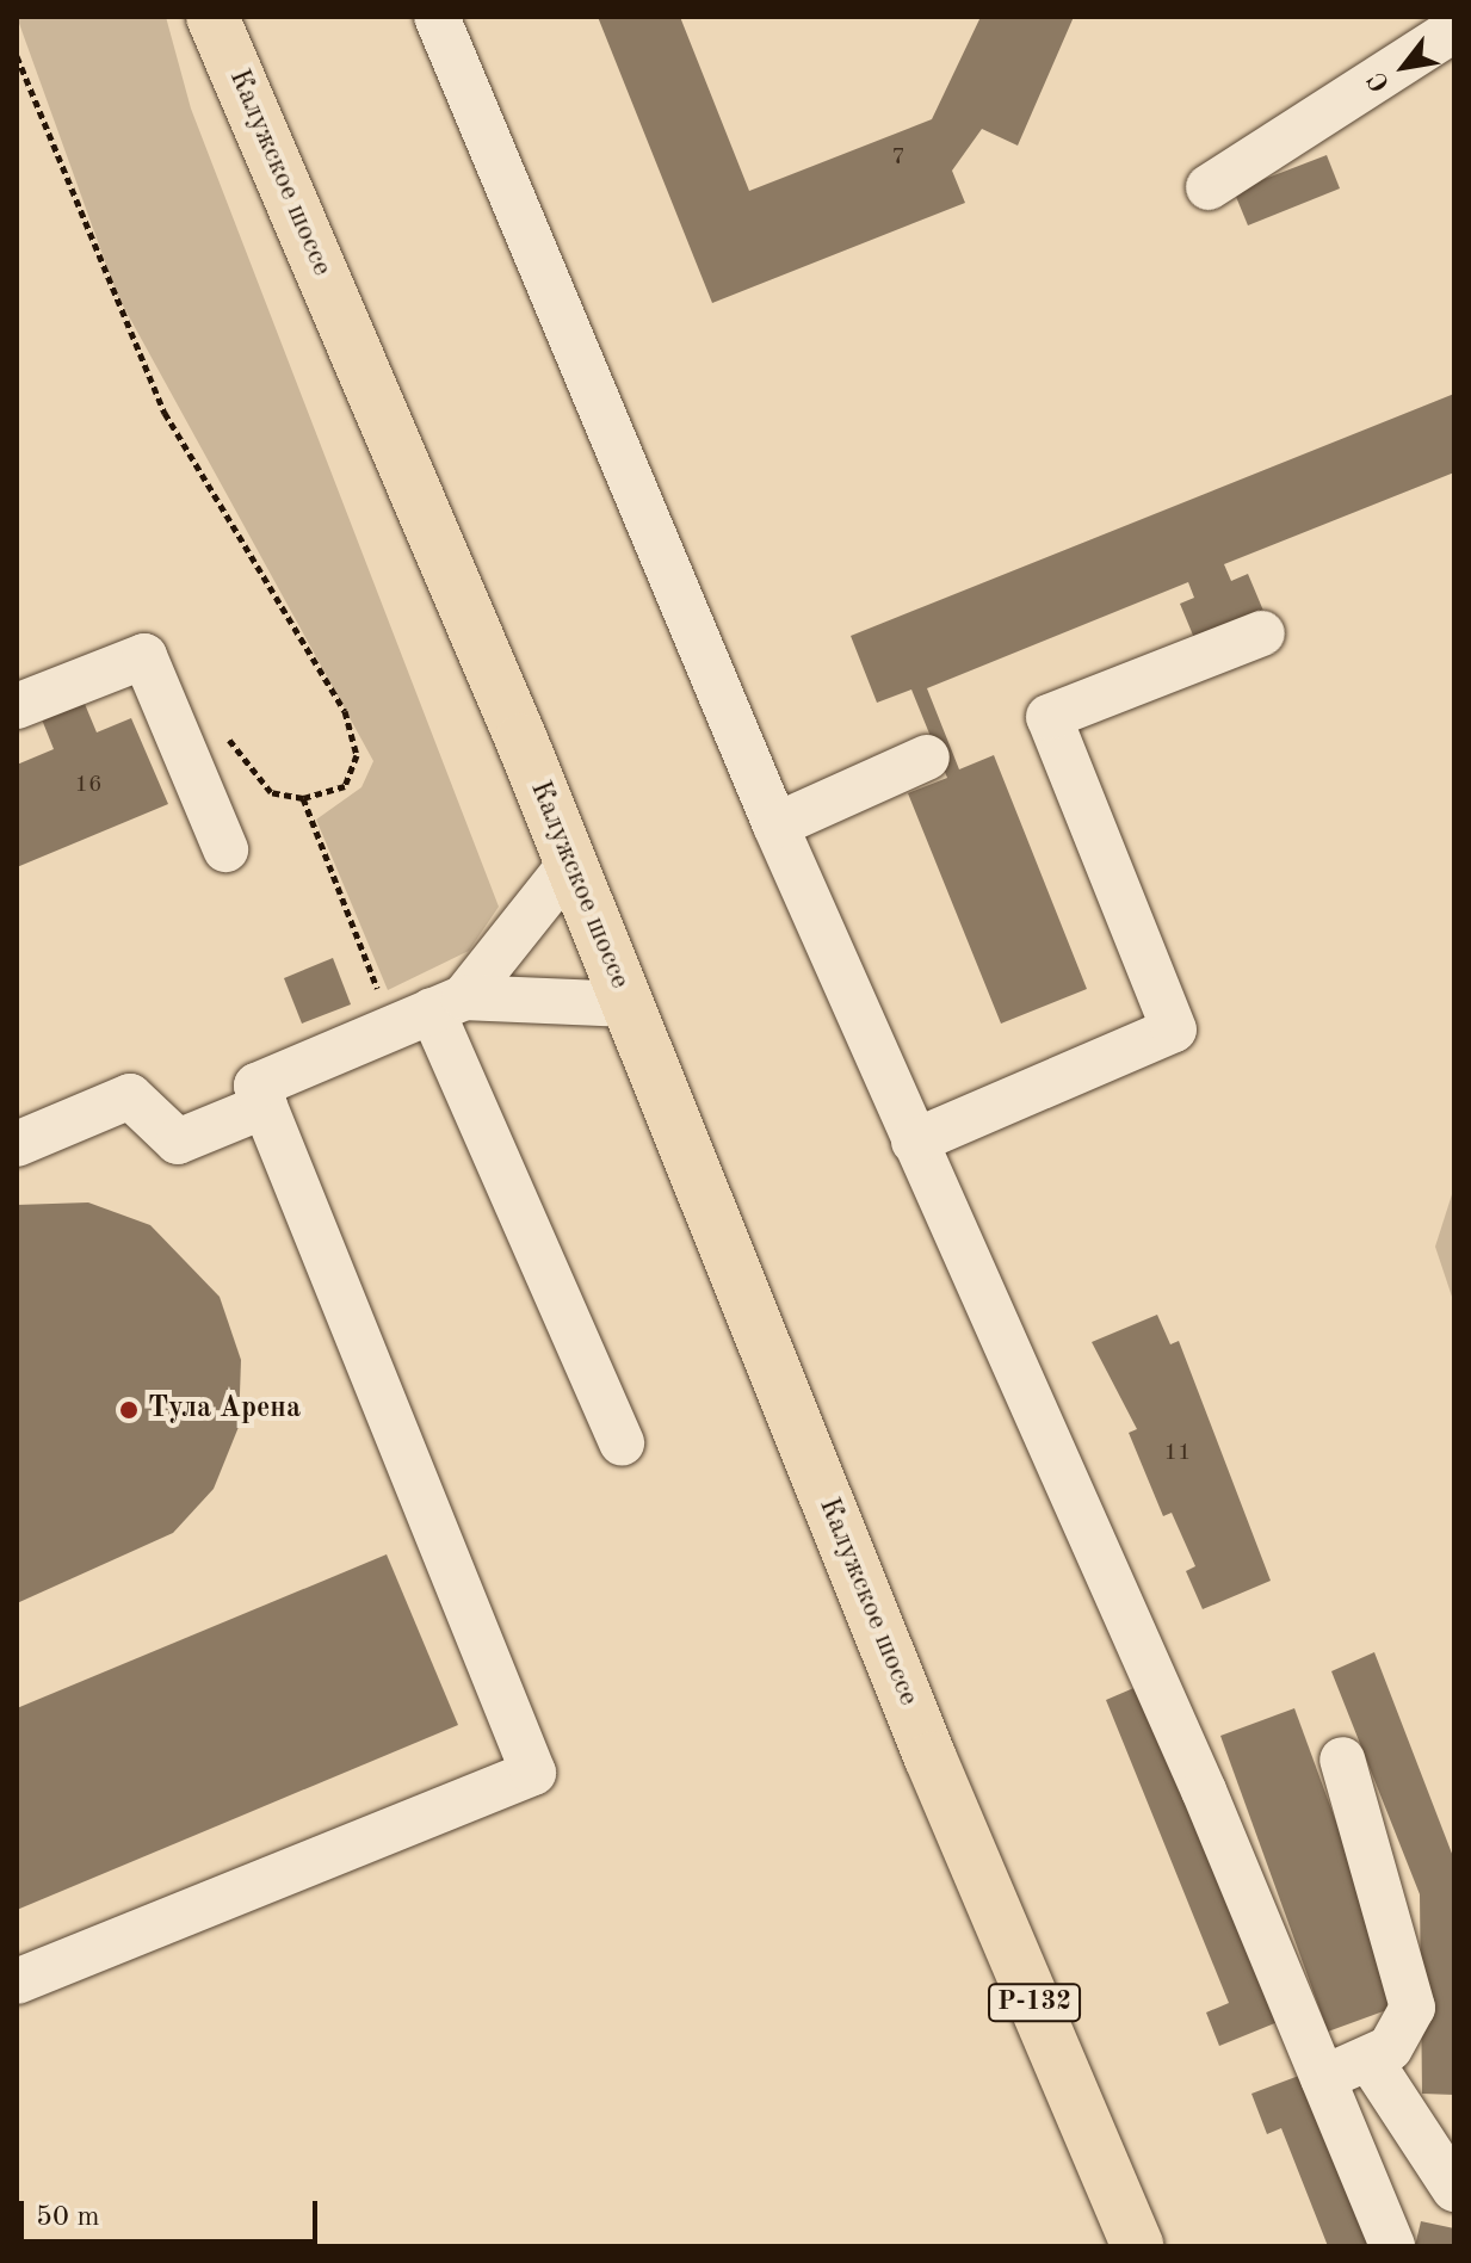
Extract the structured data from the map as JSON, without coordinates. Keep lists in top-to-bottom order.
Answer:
{
  "streets": {
    "main road": ["Калужское шоссе", "Р-132"]
  },
  "places": ["Тула Арена"],
  "house_numbers": ["7", "16", "11"],
  "scale_bar": "50 m",
  "north": "bottom left"
}
